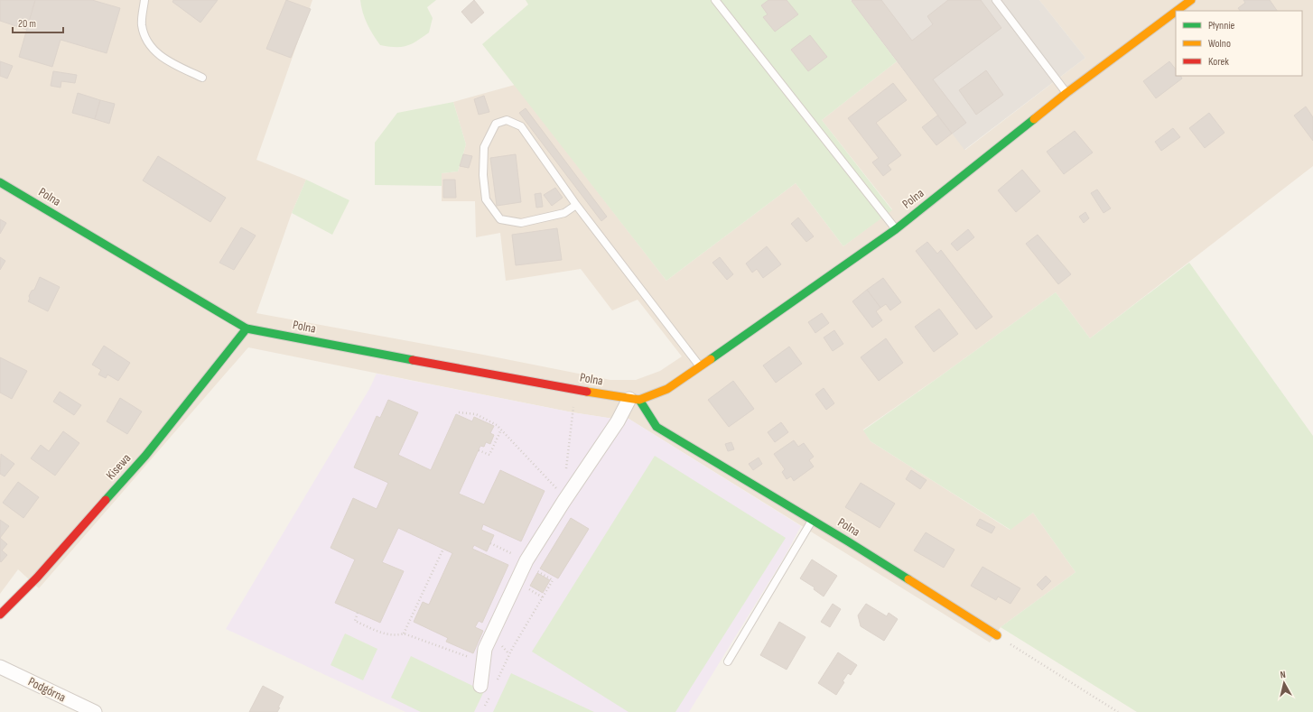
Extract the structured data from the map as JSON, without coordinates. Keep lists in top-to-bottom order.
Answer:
{
  "streets": {
    "street": ["Polna", "Kisewa", "Podgórna"]
  },
  "crossings": [
    ["Polna", "Kisewa"]
  ],
  "legend": ["Płynnie", "Wolno", "Korek"],
  "scale_bar": "20 m",
  "north": "top"
}
